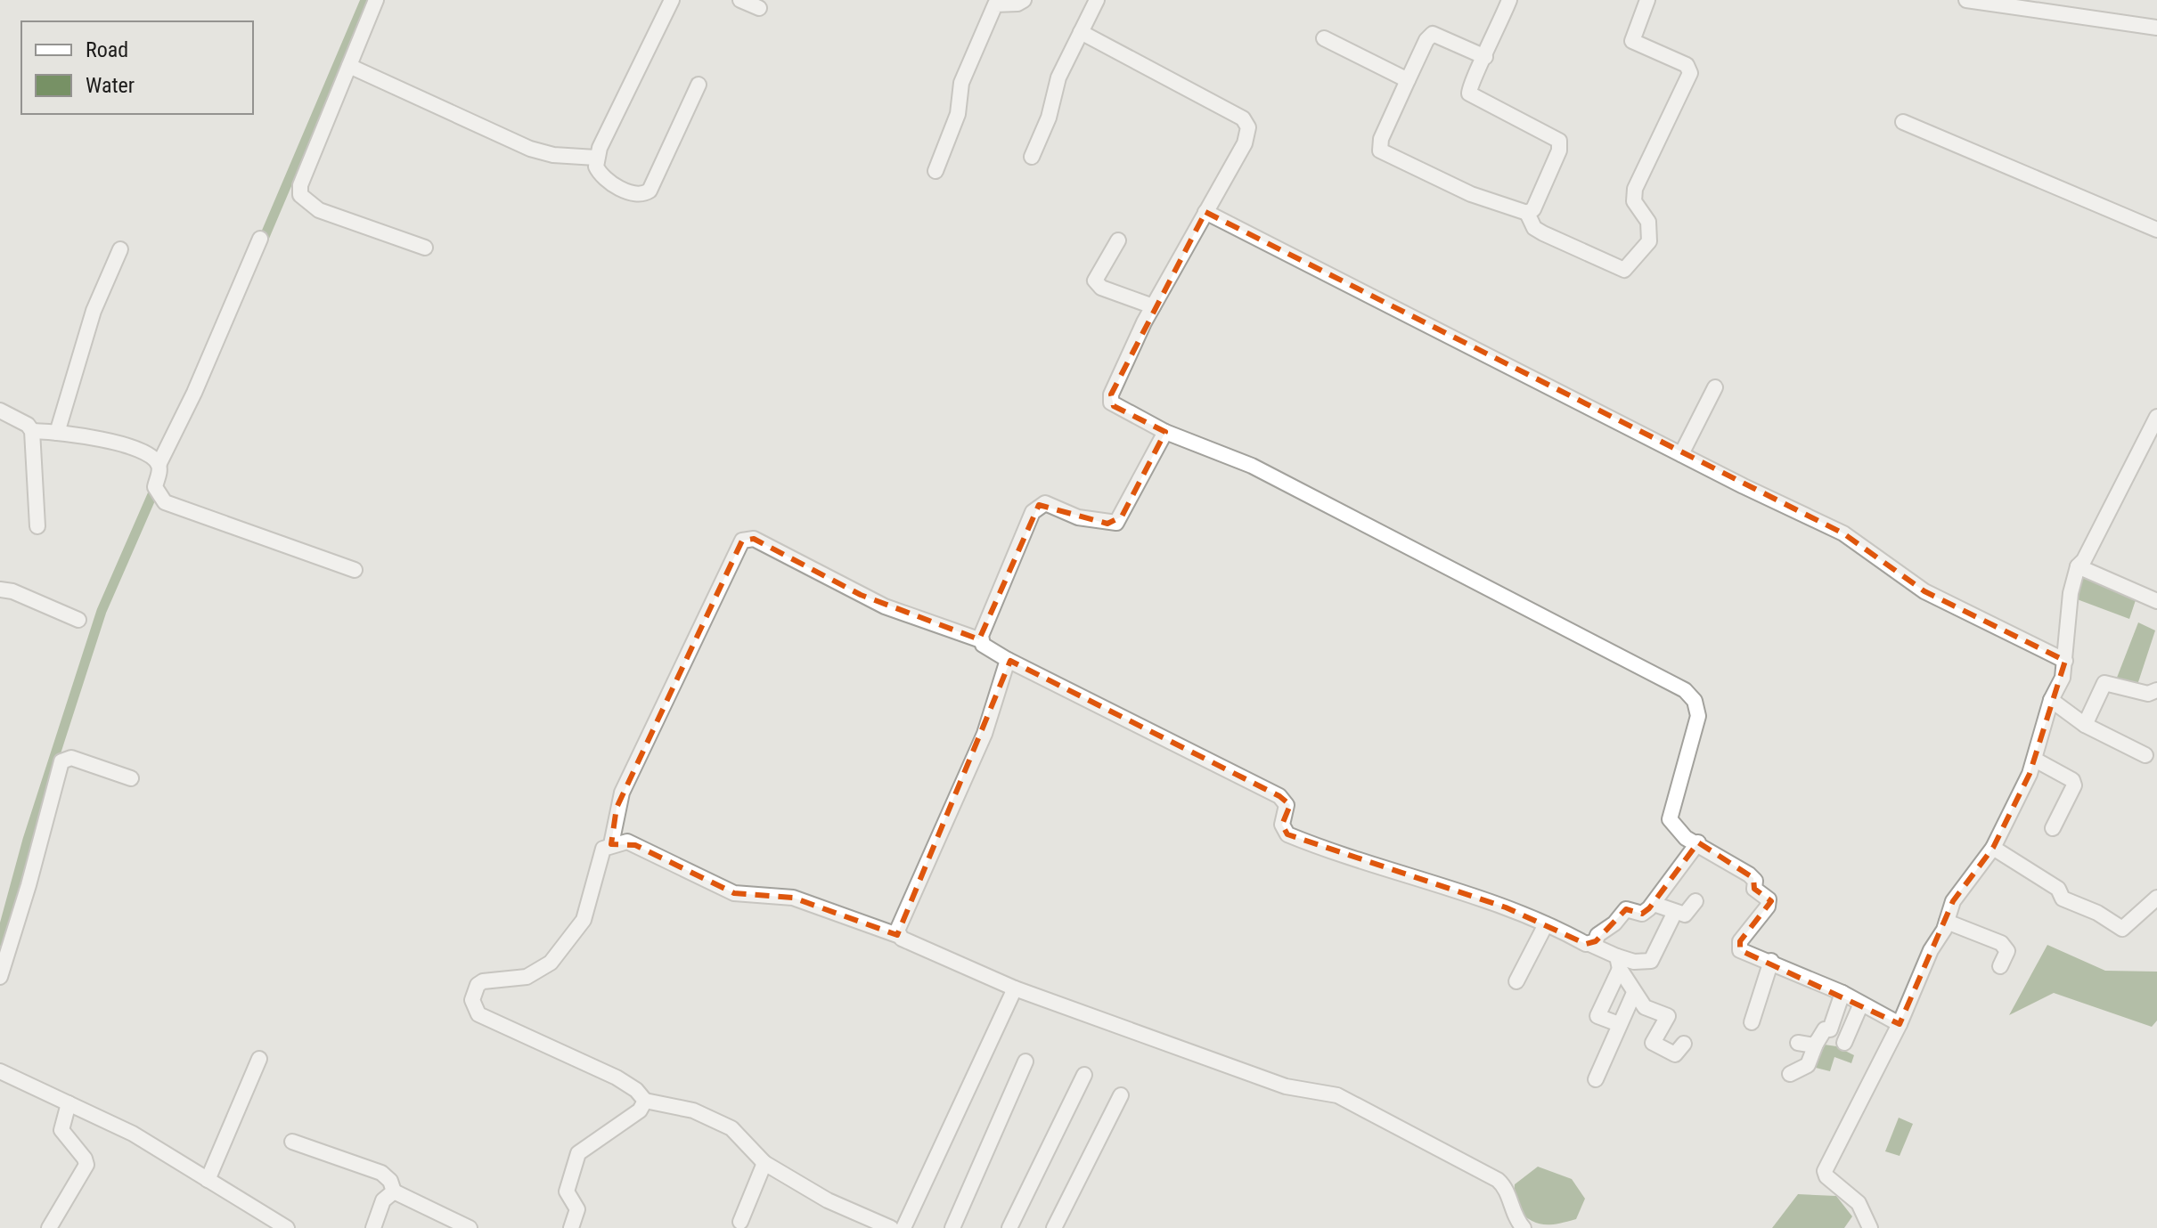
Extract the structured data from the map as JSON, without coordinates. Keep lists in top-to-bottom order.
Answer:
{
  "legend": ["Road", "Water"]
}
